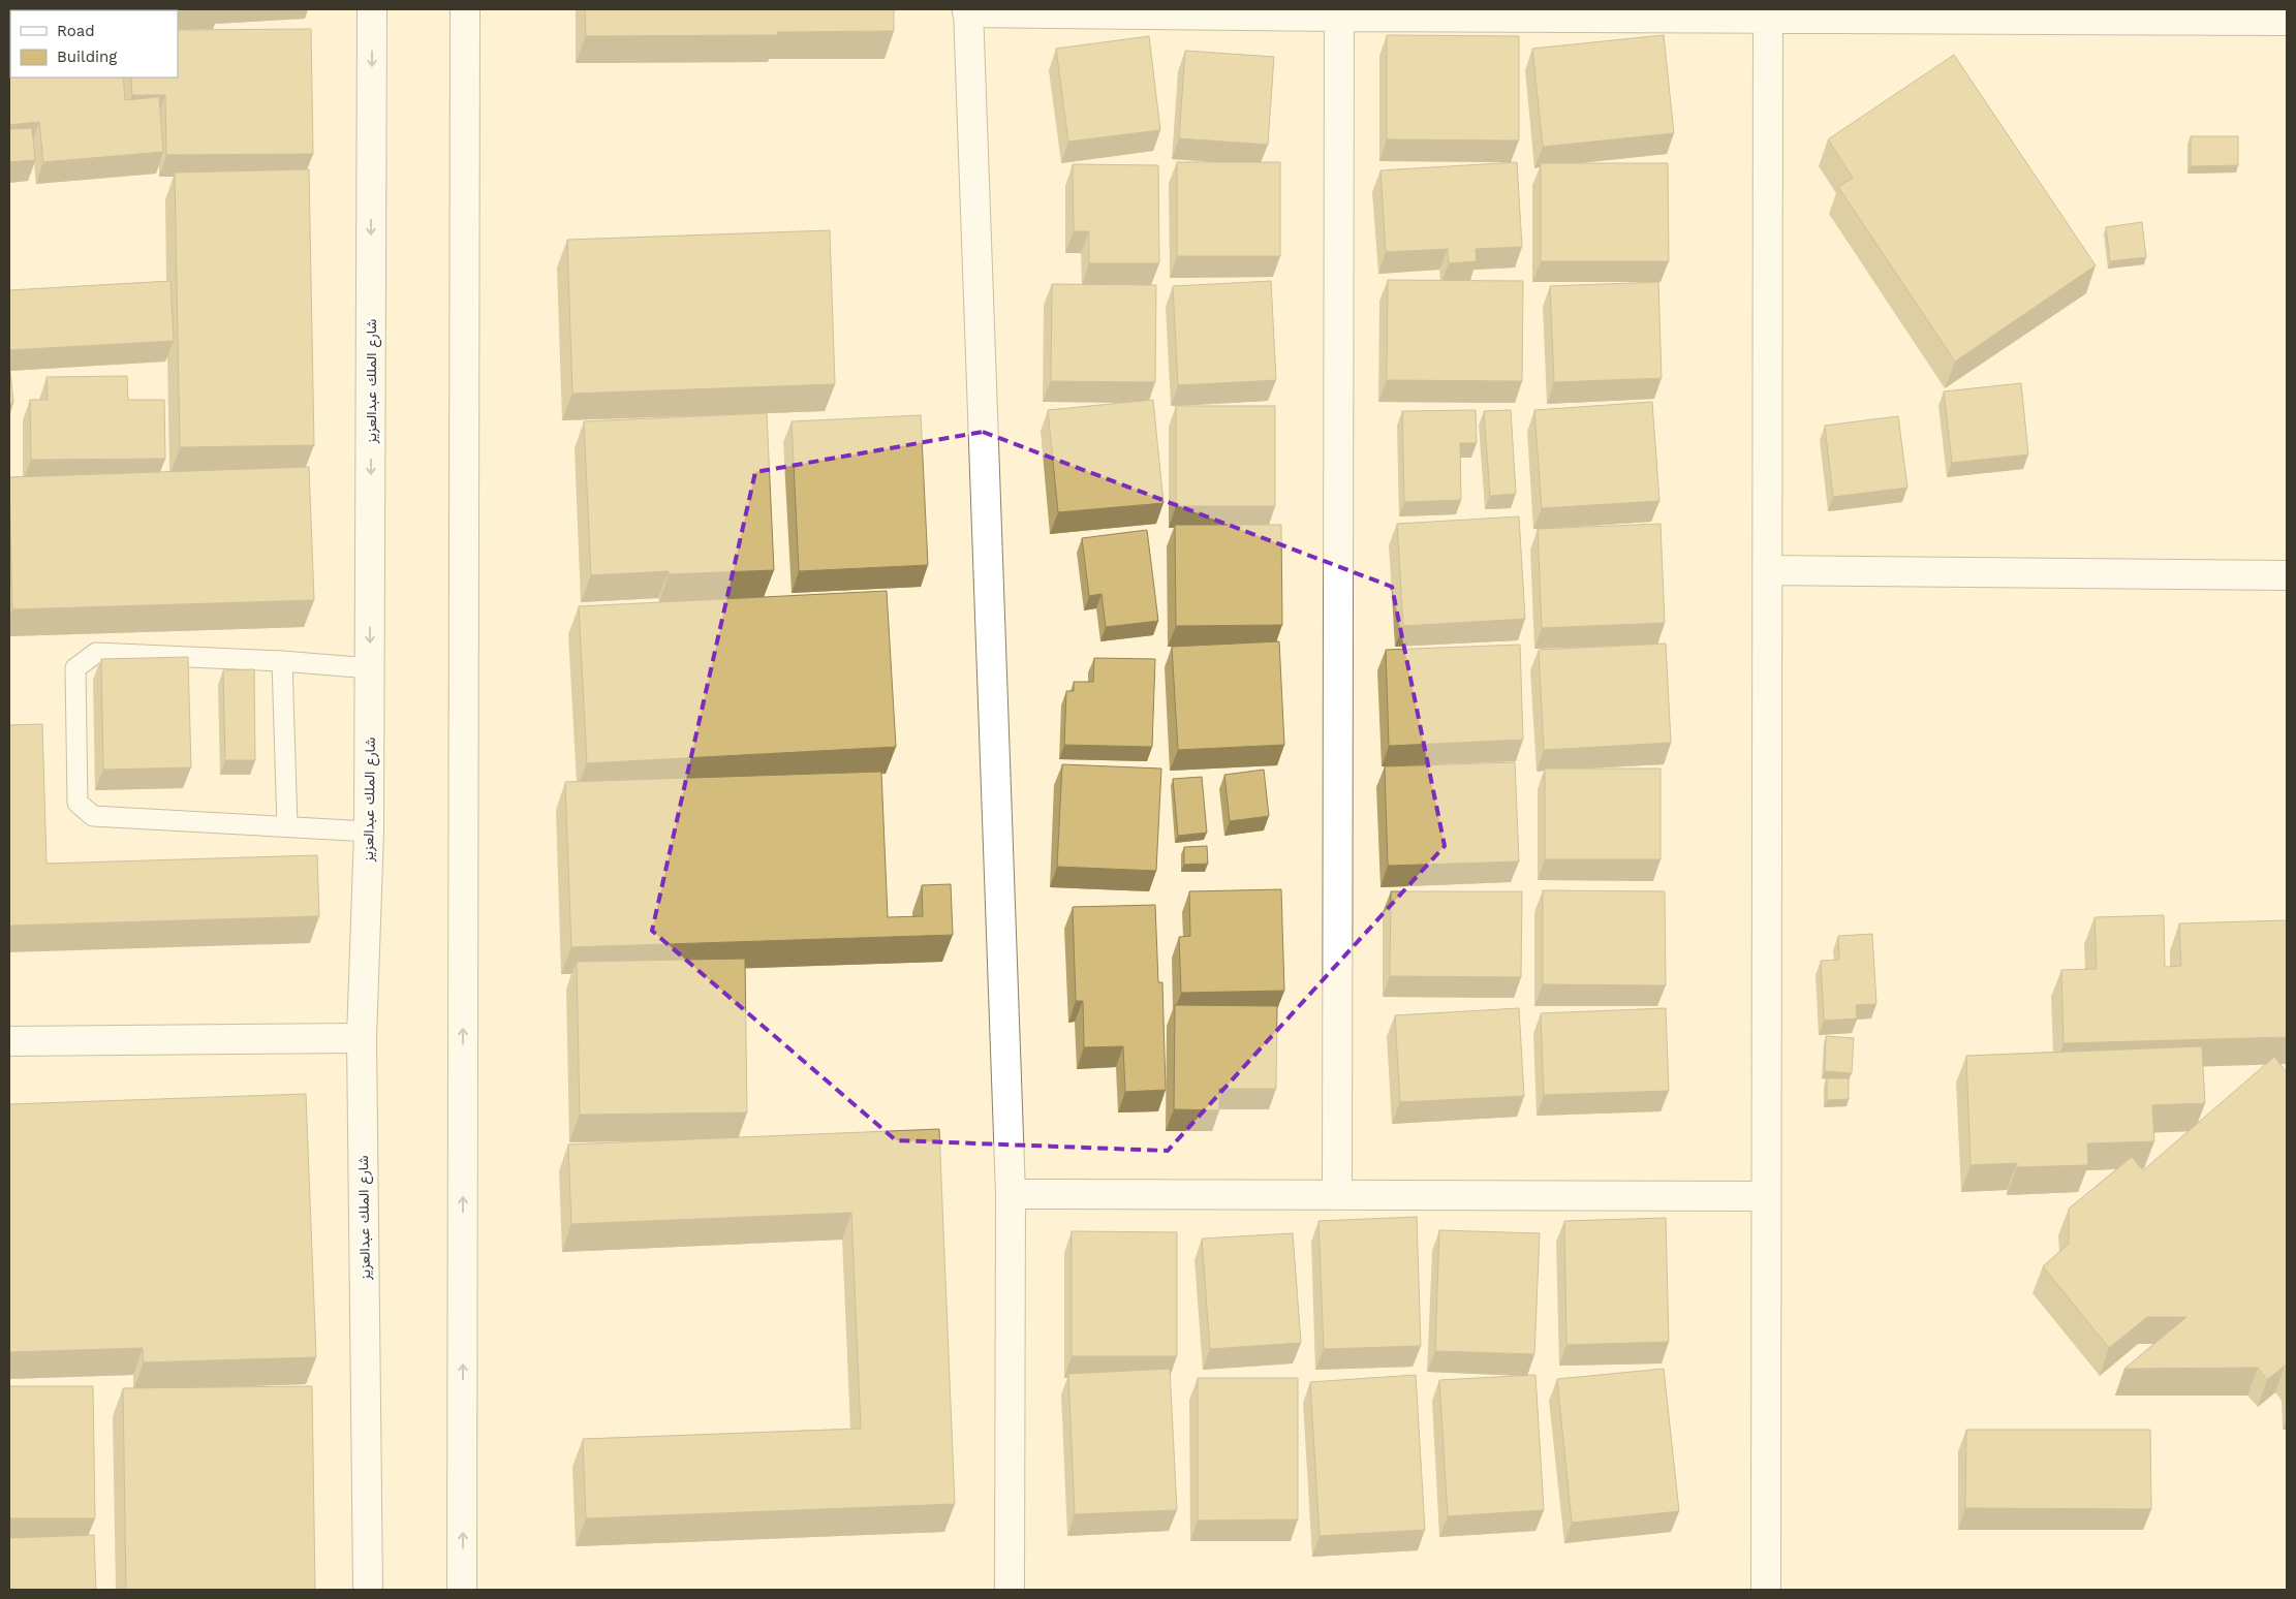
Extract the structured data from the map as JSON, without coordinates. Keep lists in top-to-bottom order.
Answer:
{
  "streets": {
    "street": ["شارع الملك عبدالعزيز"]
  },
  "legend": ["Road", "Building"]
}
